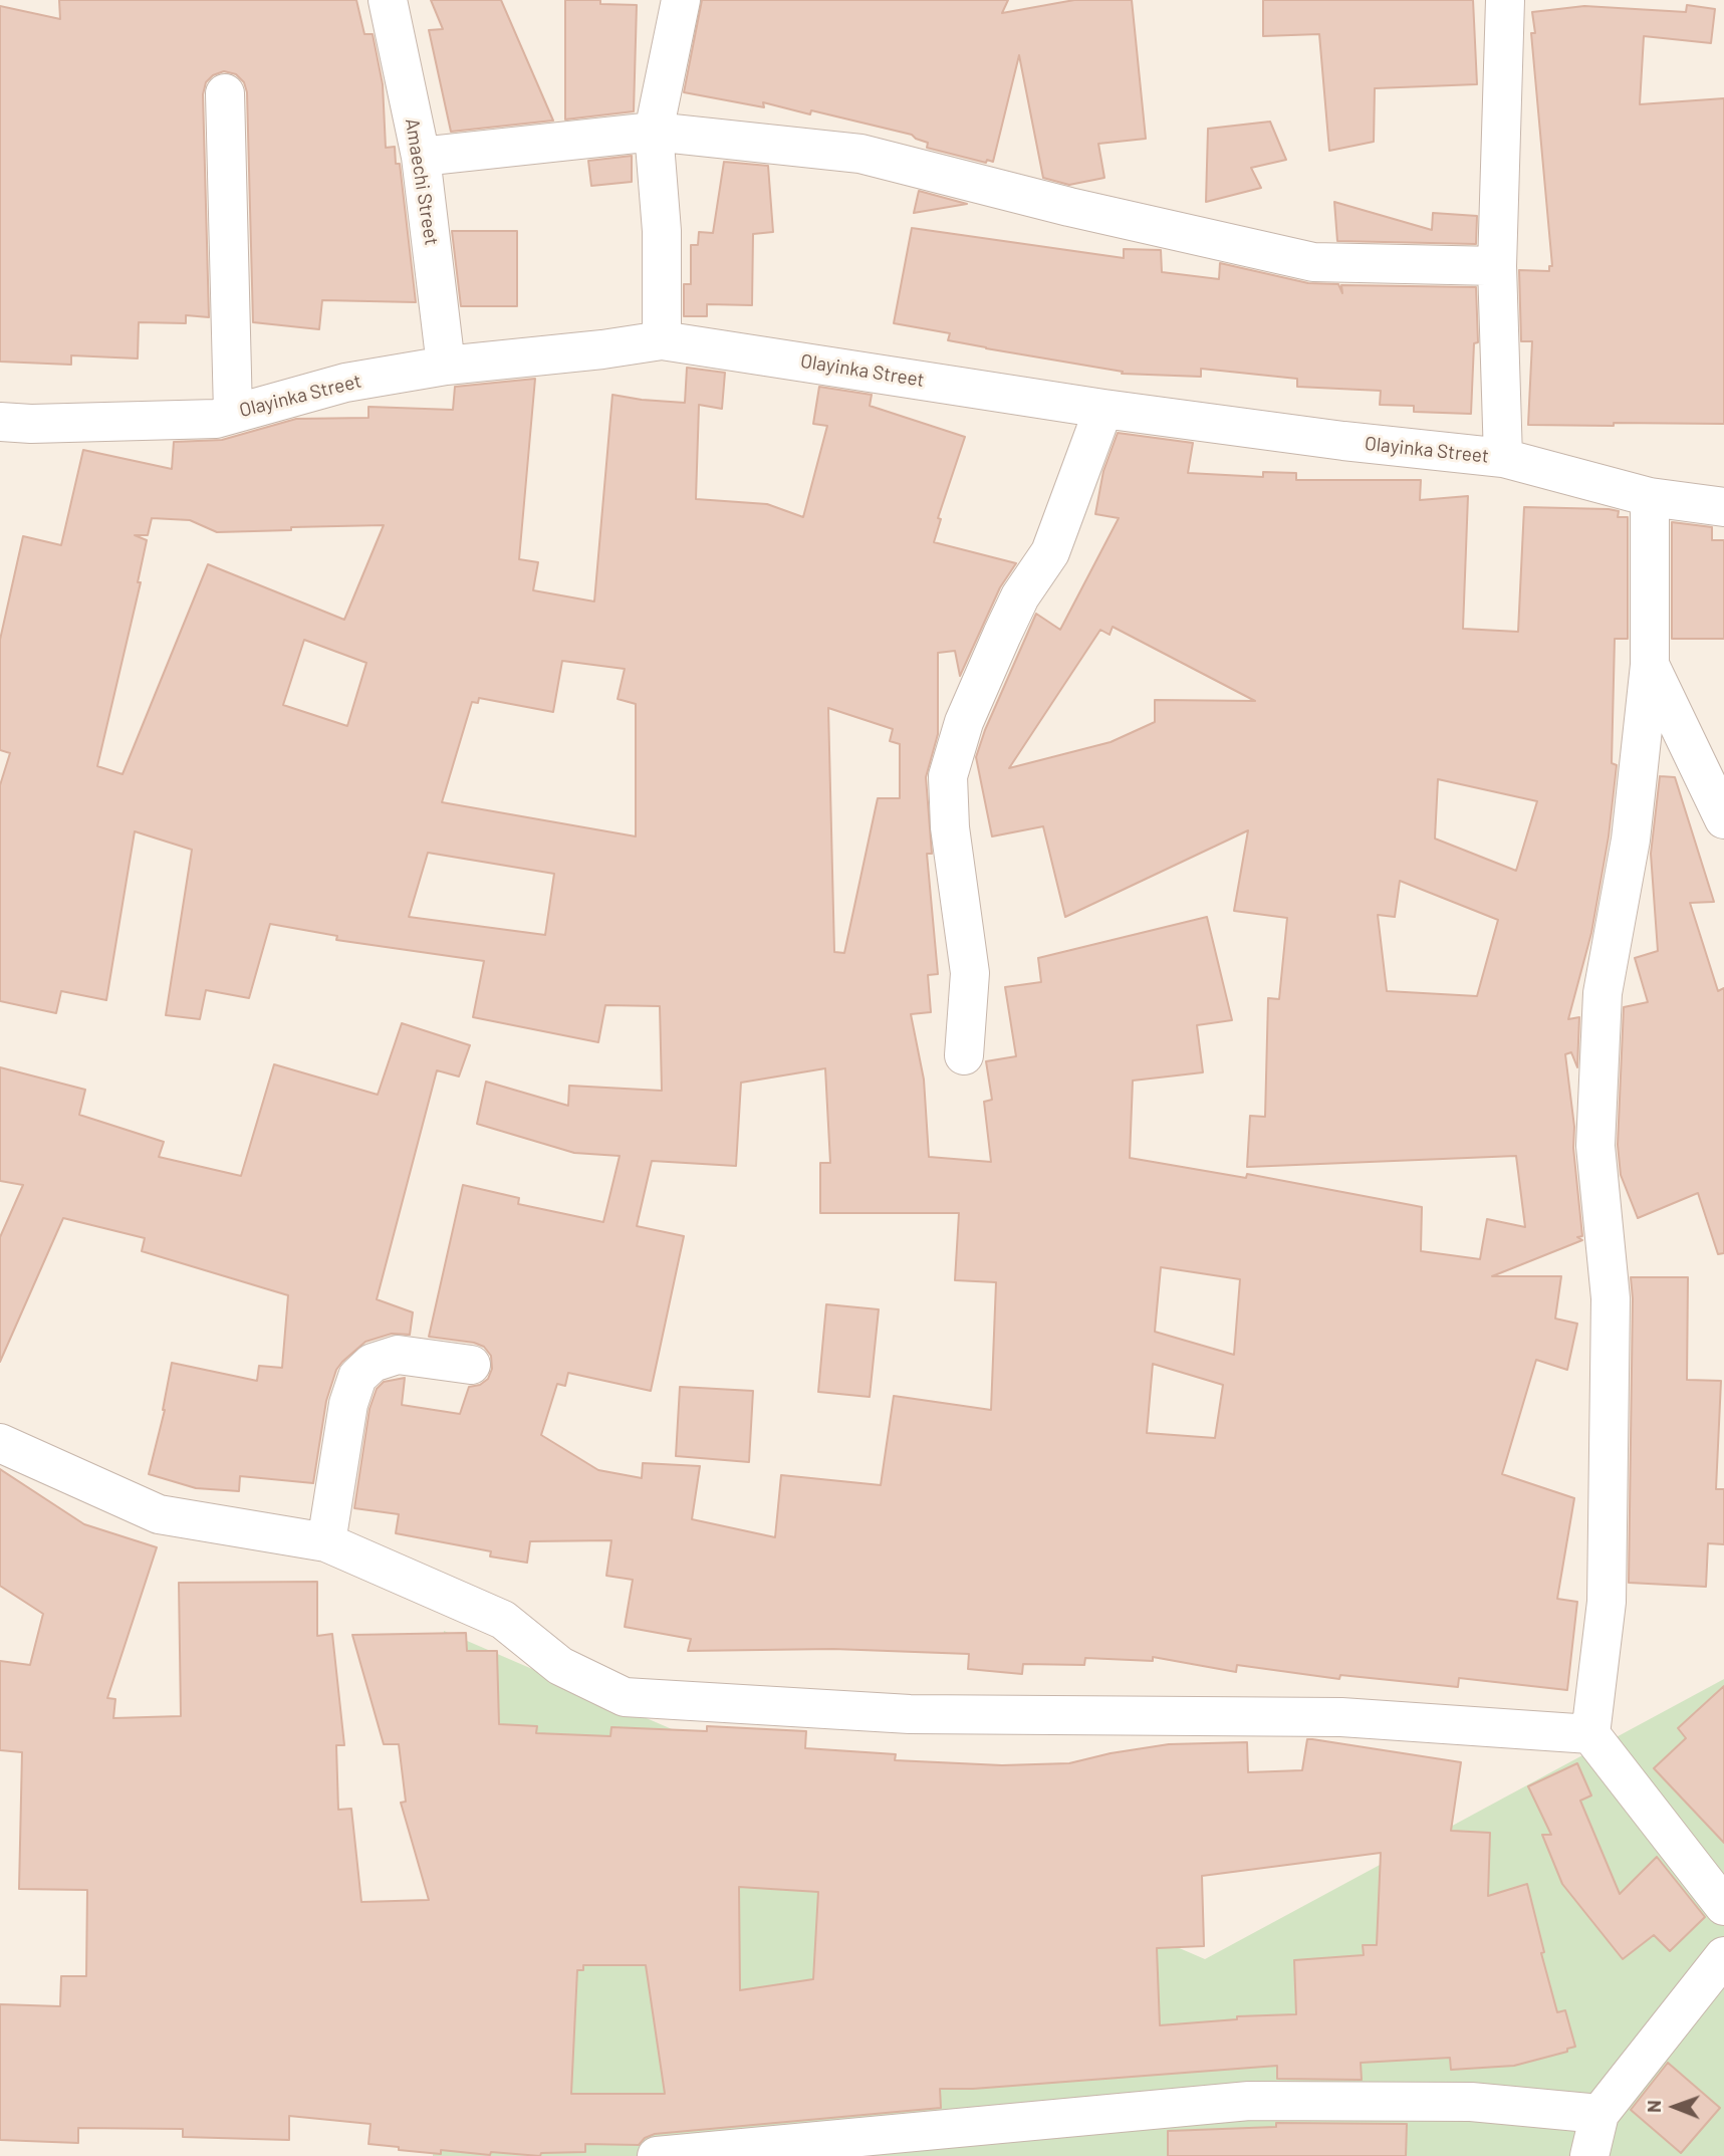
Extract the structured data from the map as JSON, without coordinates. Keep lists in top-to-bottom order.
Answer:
{
  "streets": {
    "street": ["Amaechi Street", "Olayinka Street"]
  },
  "crossings": [
    ["Amaechi Street", "Olayinka Street"]
  ],
  "north": "left"
}
